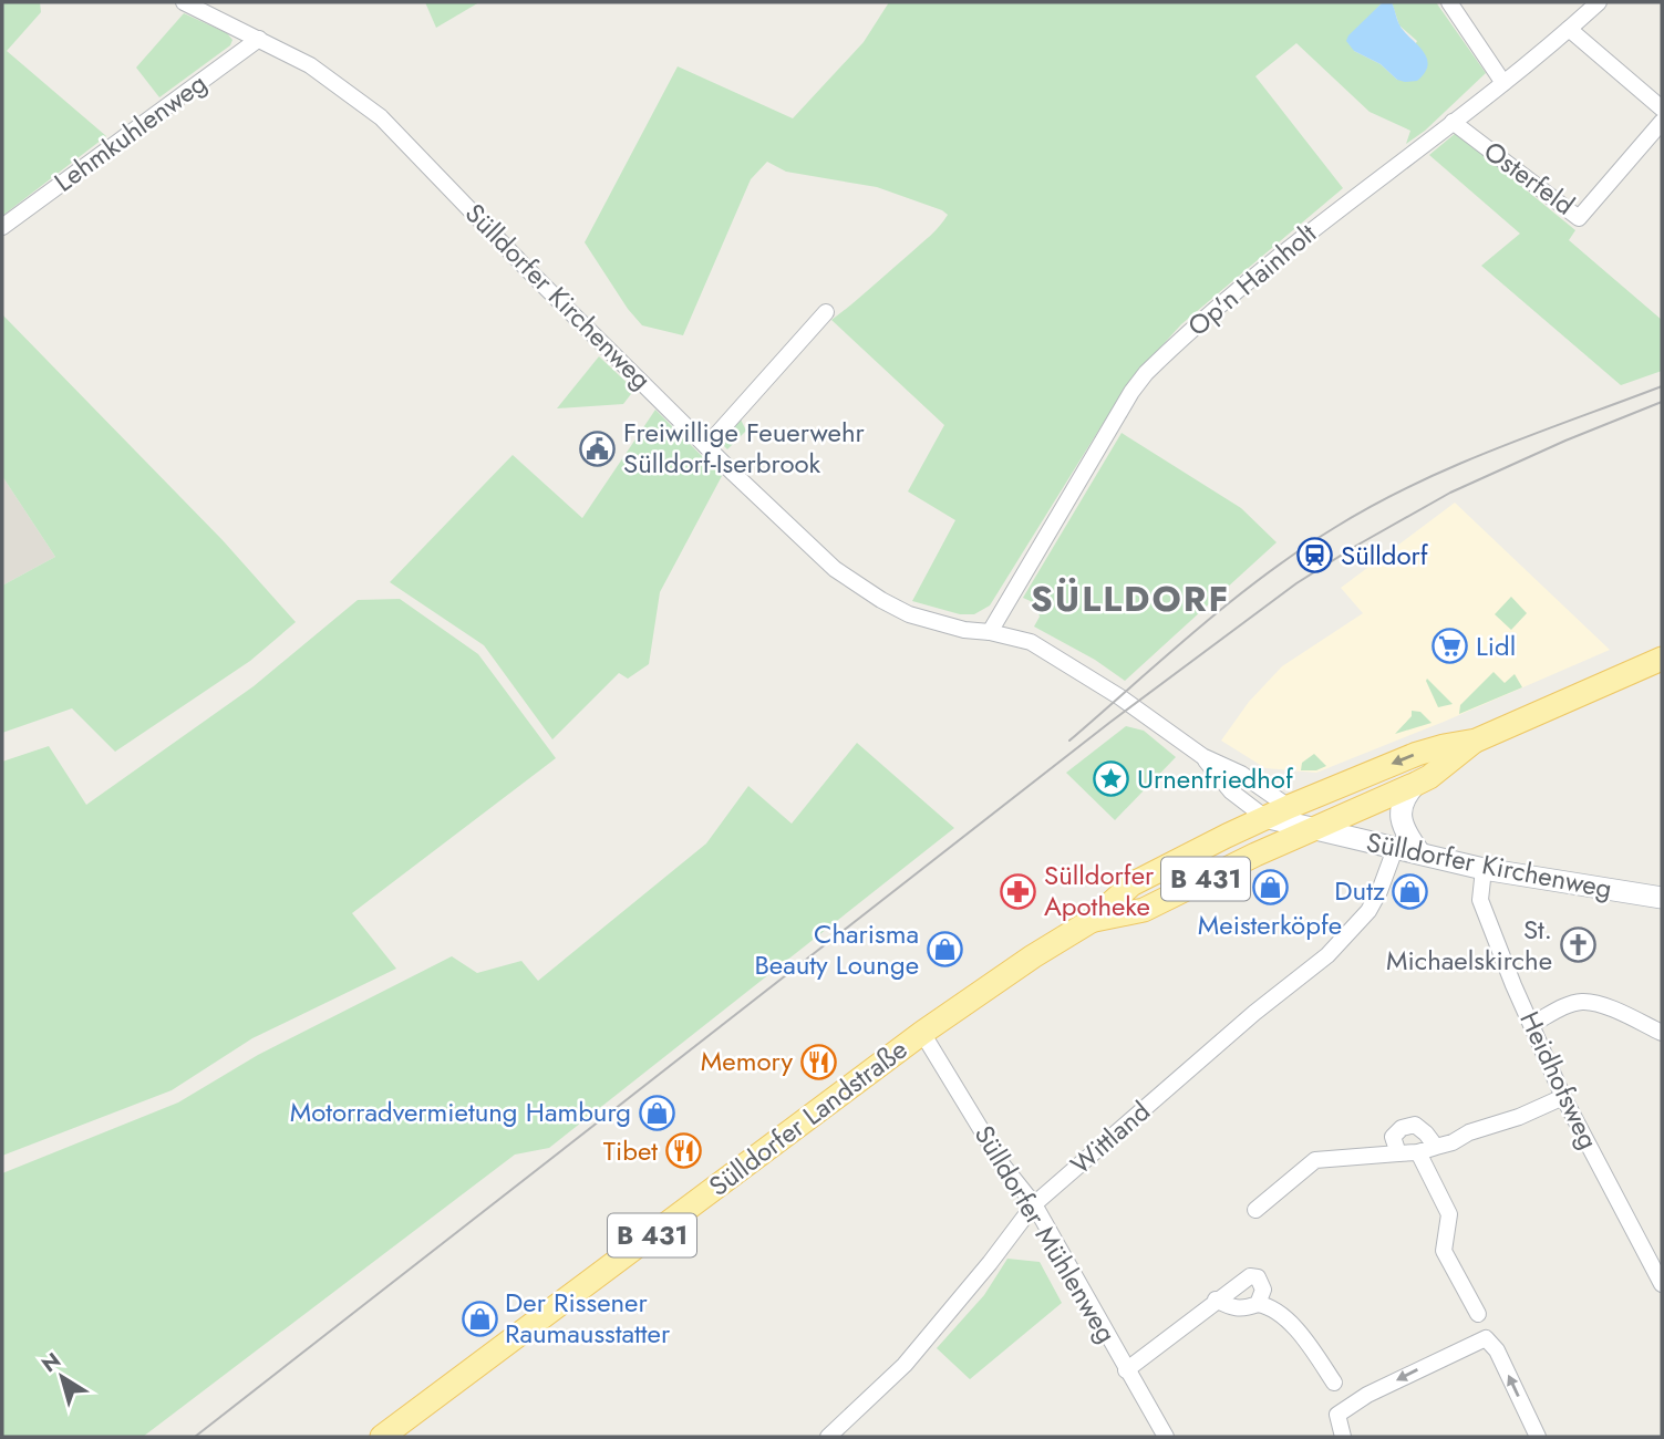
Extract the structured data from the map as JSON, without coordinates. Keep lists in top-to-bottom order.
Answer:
{
  "streets": {
    "main road": ["B 431", "Sülldorfer Landstraße"],
    "street": [
      "Lehmkuhlenweg",
      "Osterfeld",
      "Op'n Hainholt",
      "Sülldorfer Kirchenweg",
      "Heidhofsweg",
      "Wittland",
      "Sülldorfer Mühlenweg"
    ]
  },
  "crossings": [
    ["Lehmkuhlenweg", "Sülldorfer Kirchenweg"],
    ["Osterfeld", "Op'n Hainholt"],
    ["Op'n Hainholt", "Sülldorfer Kirchenweg"],
    ["Sülldorfer Kirchenweg", "Heidhofsweg"],
    ["Sülldorfer Kirchenweg", "Sülldorfer Landstraße"],
    ["Sülldorfer Kirchenweg", "Wittland"],
    ["Sülldorfer Landstraße", "Sülldorfer Mühlenweg"],
    ["Wittland", "Sülldorfer Mühlenweg"]
  ],
  "districts": ["SÜLLDORF"],
  "places": {
    "public building": ["Freiwillige Feuerwehr Sülldorf-Iserbrook"],
    "station": ["Sülldorf"],
    "supermarket": ["Lidl"],
    "place": ["Urnenfriedhof"],
    "shop": [
      "Meisterköpfe",
      "Dutz",
      "Charisma Beauty Lounge",
      "Motorradvermietung Hamburg",
      "Der Rissener Raumausstatter"
    ],
    "pharmacy": ["Sülldorfer Apotheke"],
    "church": ["St. Michaelskirche"],
    "restaurant": ["Memory", "Tibet"]
  },
  "north": "top left"
}
